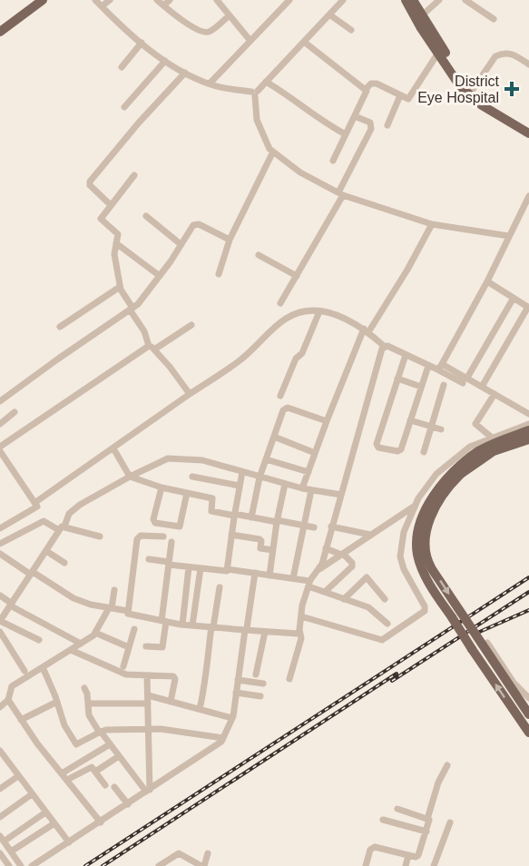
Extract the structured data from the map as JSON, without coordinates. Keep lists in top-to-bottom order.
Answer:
{
  "places": {
    "health": ["District Eye Hospital"]
  }
}
